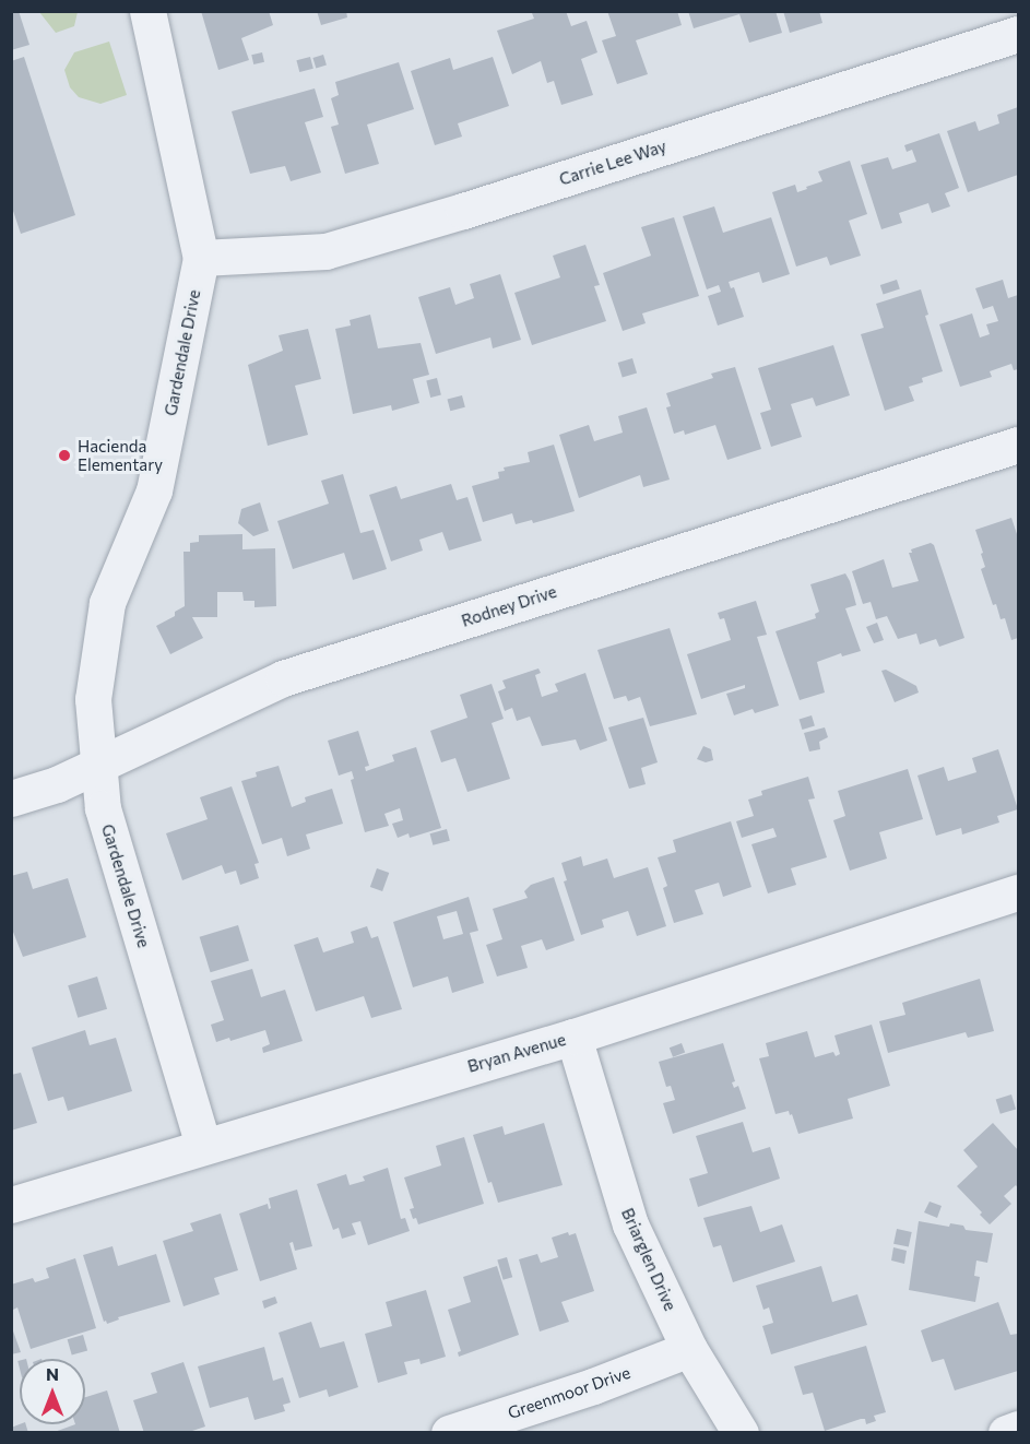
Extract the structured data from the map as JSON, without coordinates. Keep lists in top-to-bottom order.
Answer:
{
  "streets": {
    "street": [
      "Carrie Lee Way",
      "Gardendale Drive",
      "Rodney Drive",
      "Bryan Avenue",
      "Briarglen Drive",
      "Greenmoor Drive"
    ]
  },
  "crossings": [
    ["Carrie Lee Way", "Gardendale Drive"],
    ["Gardendale Drive", "Rodney Drive"],
    ["Gardendale Drive", "Bryan Avenue"],
    ["Bryan Avenue", "Briarglen Drive"],
    ["Briarglen Drive", "Greenmoor Drive"]
  ],
  "places": ["Hacienda Elementary"],
  "north": "top"
}
